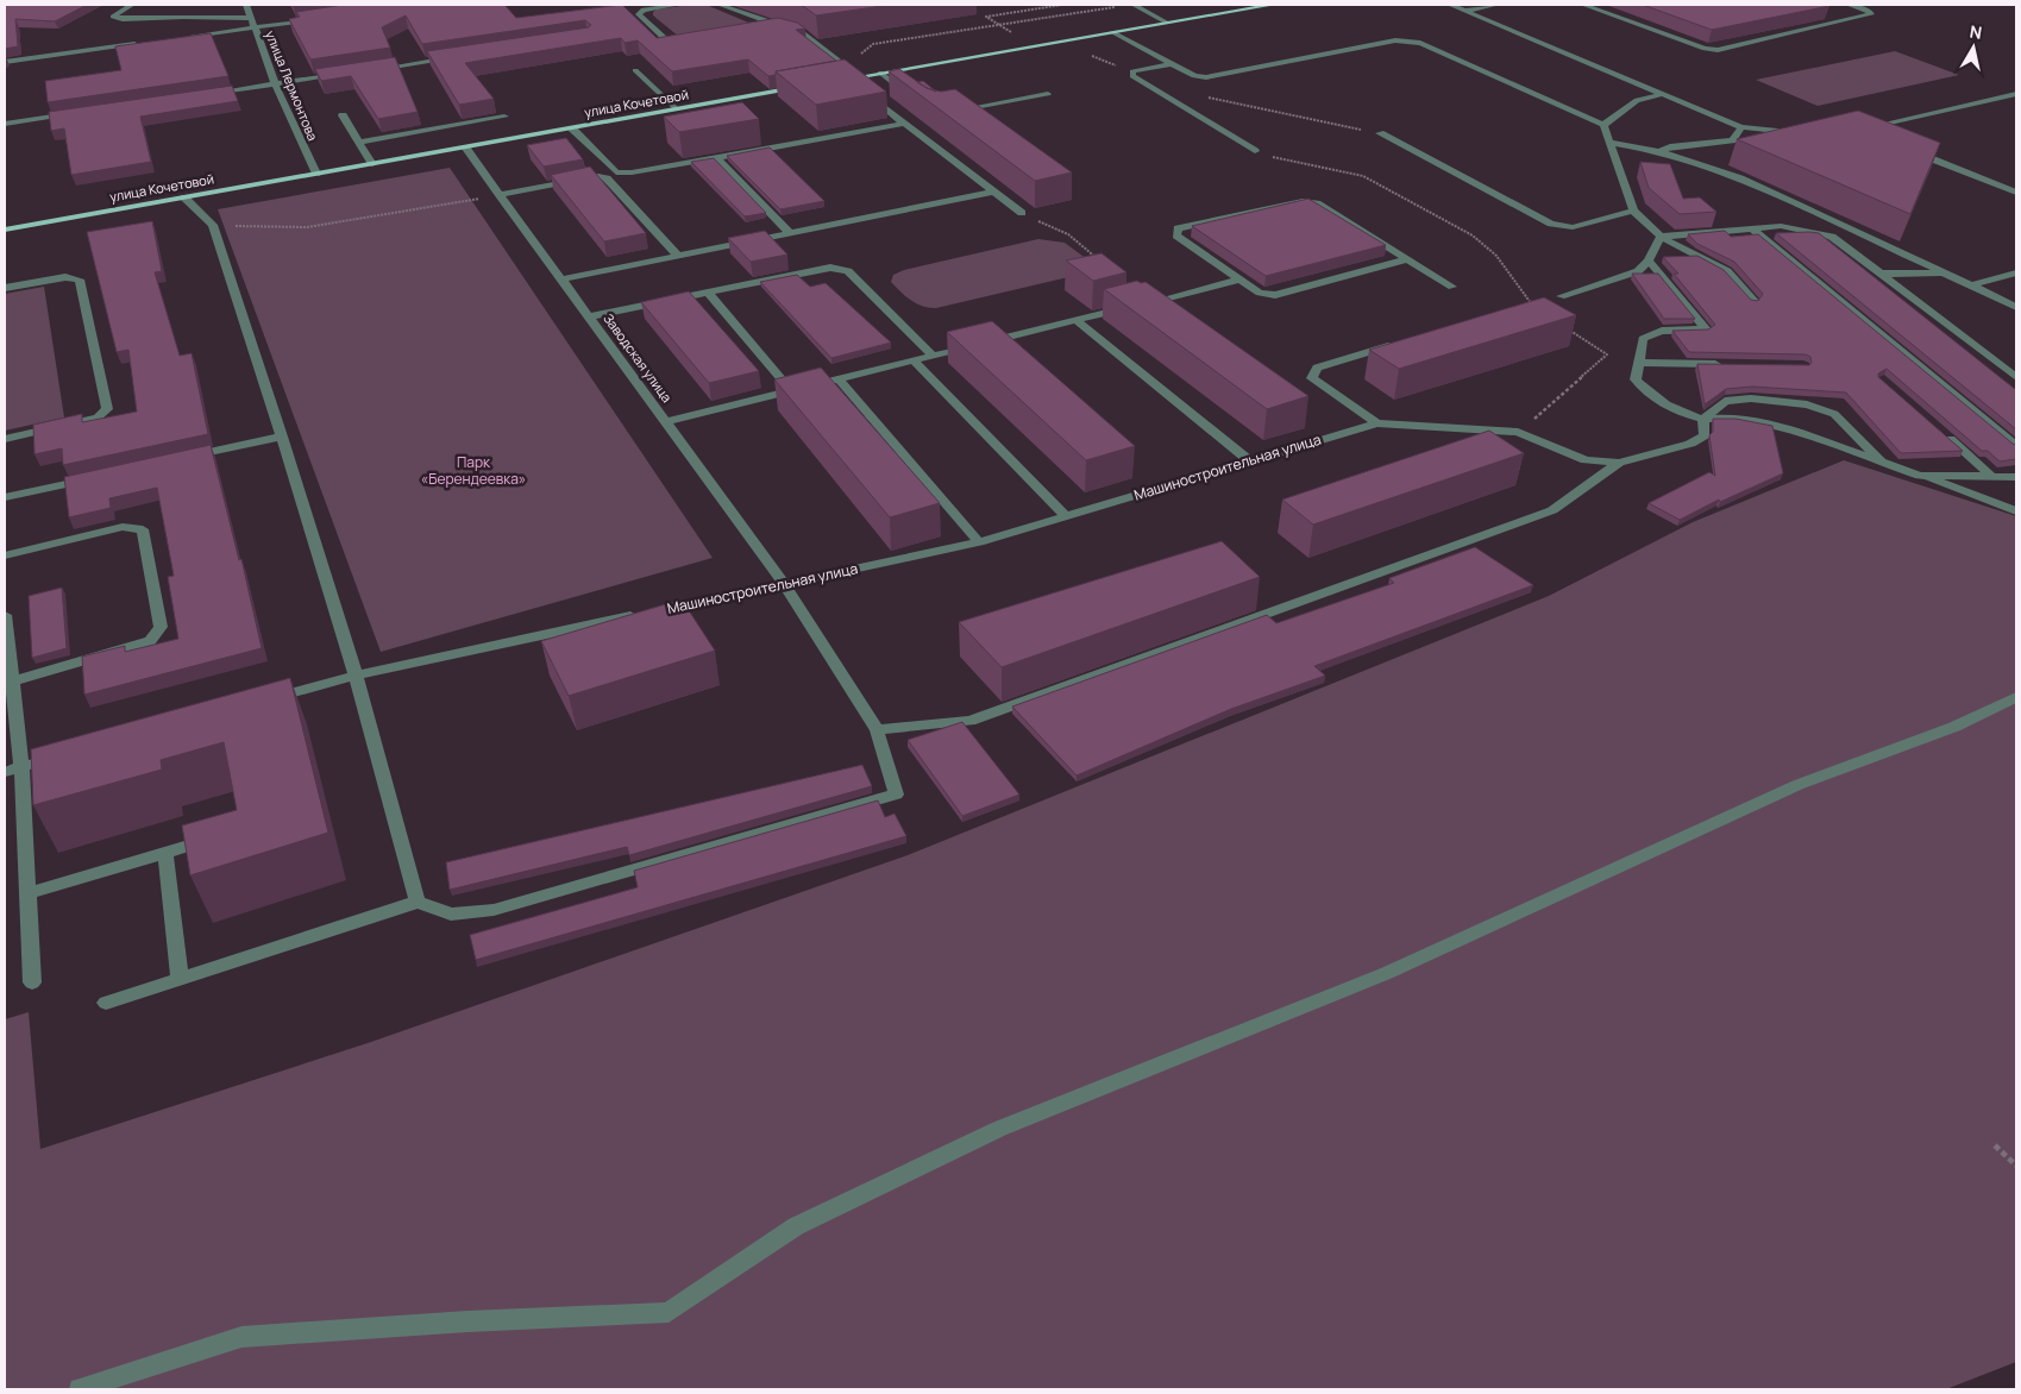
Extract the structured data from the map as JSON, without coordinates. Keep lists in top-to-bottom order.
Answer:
{
  "streets": {
    "main road": ["улица Кочетовой"],
    "street": ["улица Лермонтова", "Заводская улица", "Машиностроительная улица"]
  },
  "crossings": [
    ["улица Лермонтова", "улица Кочетовой"],
    ["улица Кочетовой", "Заводская улица"],
    ["Заводская улица", "Машиностроительная улица"]
  ],
  "parks": ["Парк «Берендеевка»"],
  "north": "top"
}
